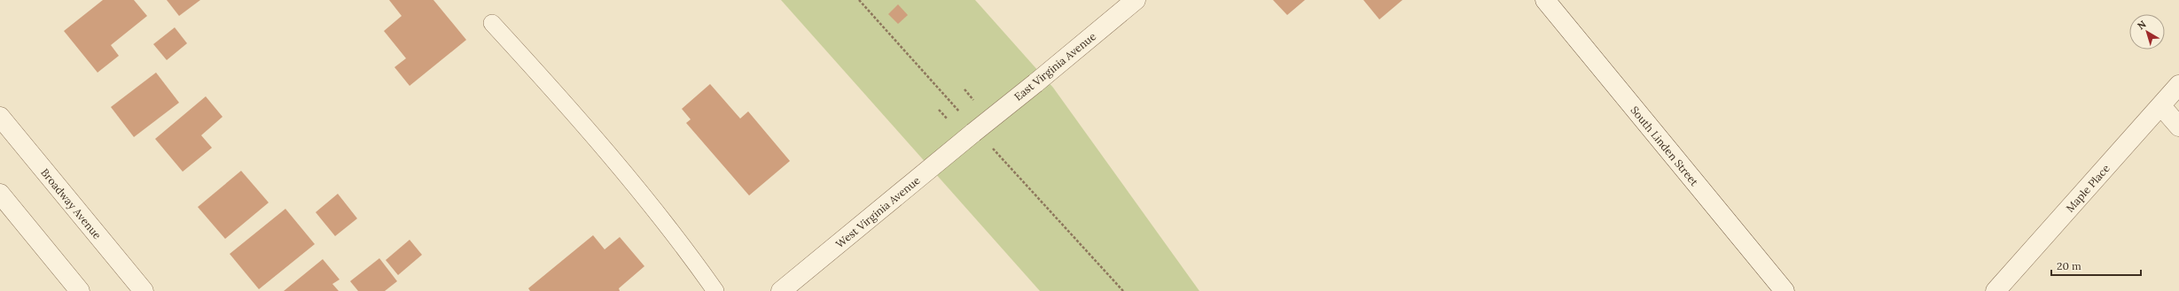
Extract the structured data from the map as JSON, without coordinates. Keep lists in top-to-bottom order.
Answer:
{
  "streets": {
    "street": [
      "East Virginia Avenue",
      "South Linden Street",
      "Maple Place",
      "Broadway Avenue",
      "West Virginia Avenue"
    ]
  },
  "crossings": [
    ["East Virginia Avenue", "West Virginia Avenue"]
  ],
  "scale_bar": "20 m",
  "north": "top left"
}
